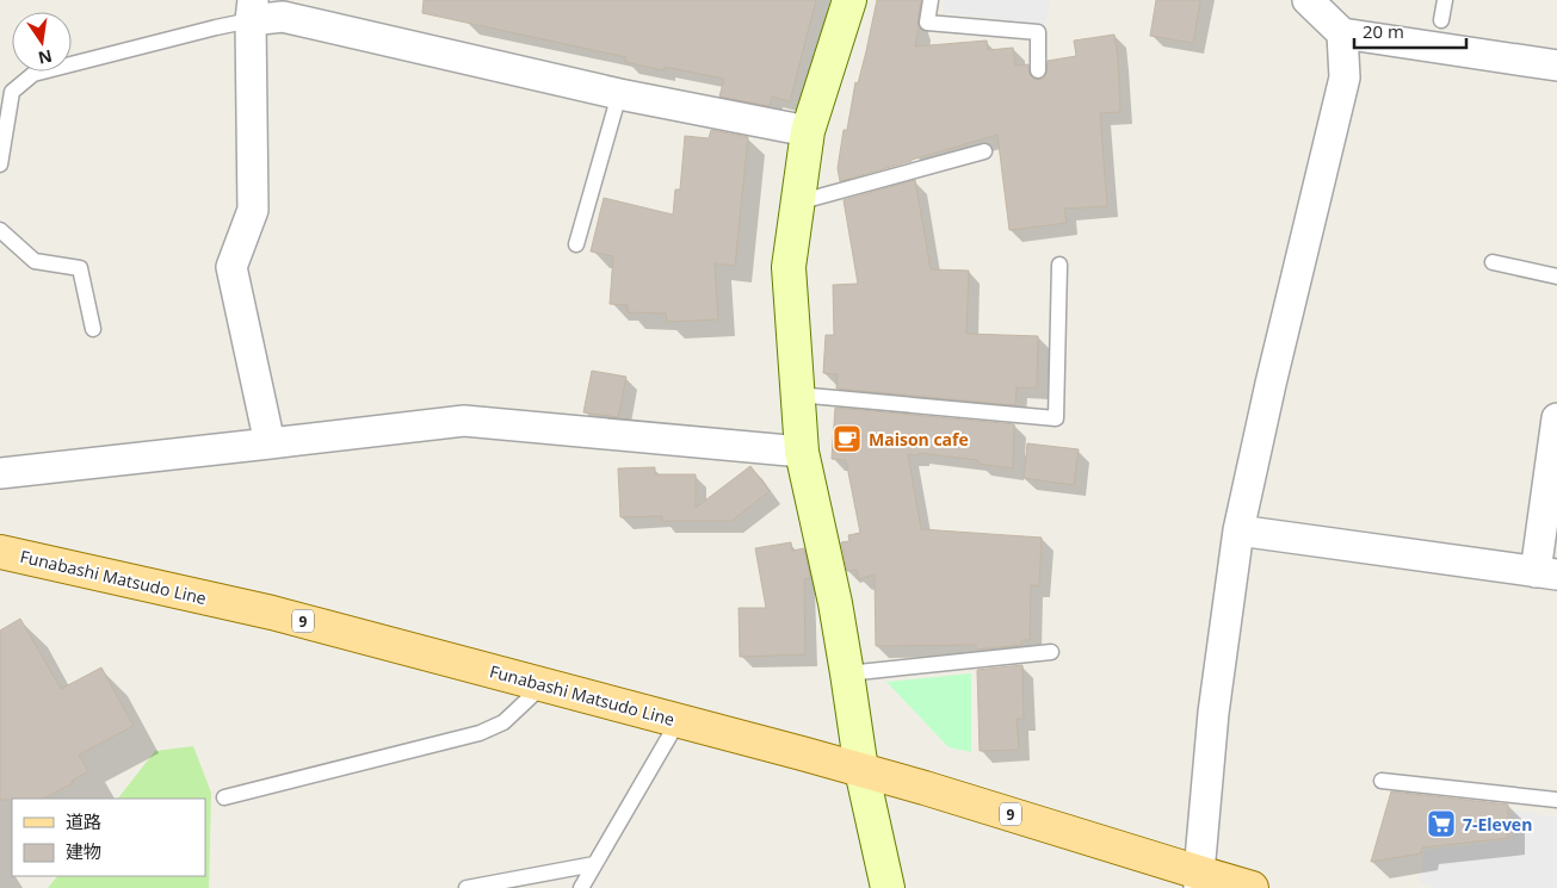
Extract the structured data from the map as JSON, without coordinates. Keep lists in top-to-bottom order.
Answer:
{
  "streets": {
    "main road": ["Funabashi Matsudo Line", "9"]
  },
  "crossings": [
    ["Funabashi Matsudo Line", "9"]
  ],
  "places": {
    "cafe": ["Maison cafe"],
    "supermarket": ["7-Eleven"]
  },
  "legend": ["道路", "建物"],
  "scale_bar": "20 m",
  "north": "bottom"
}
